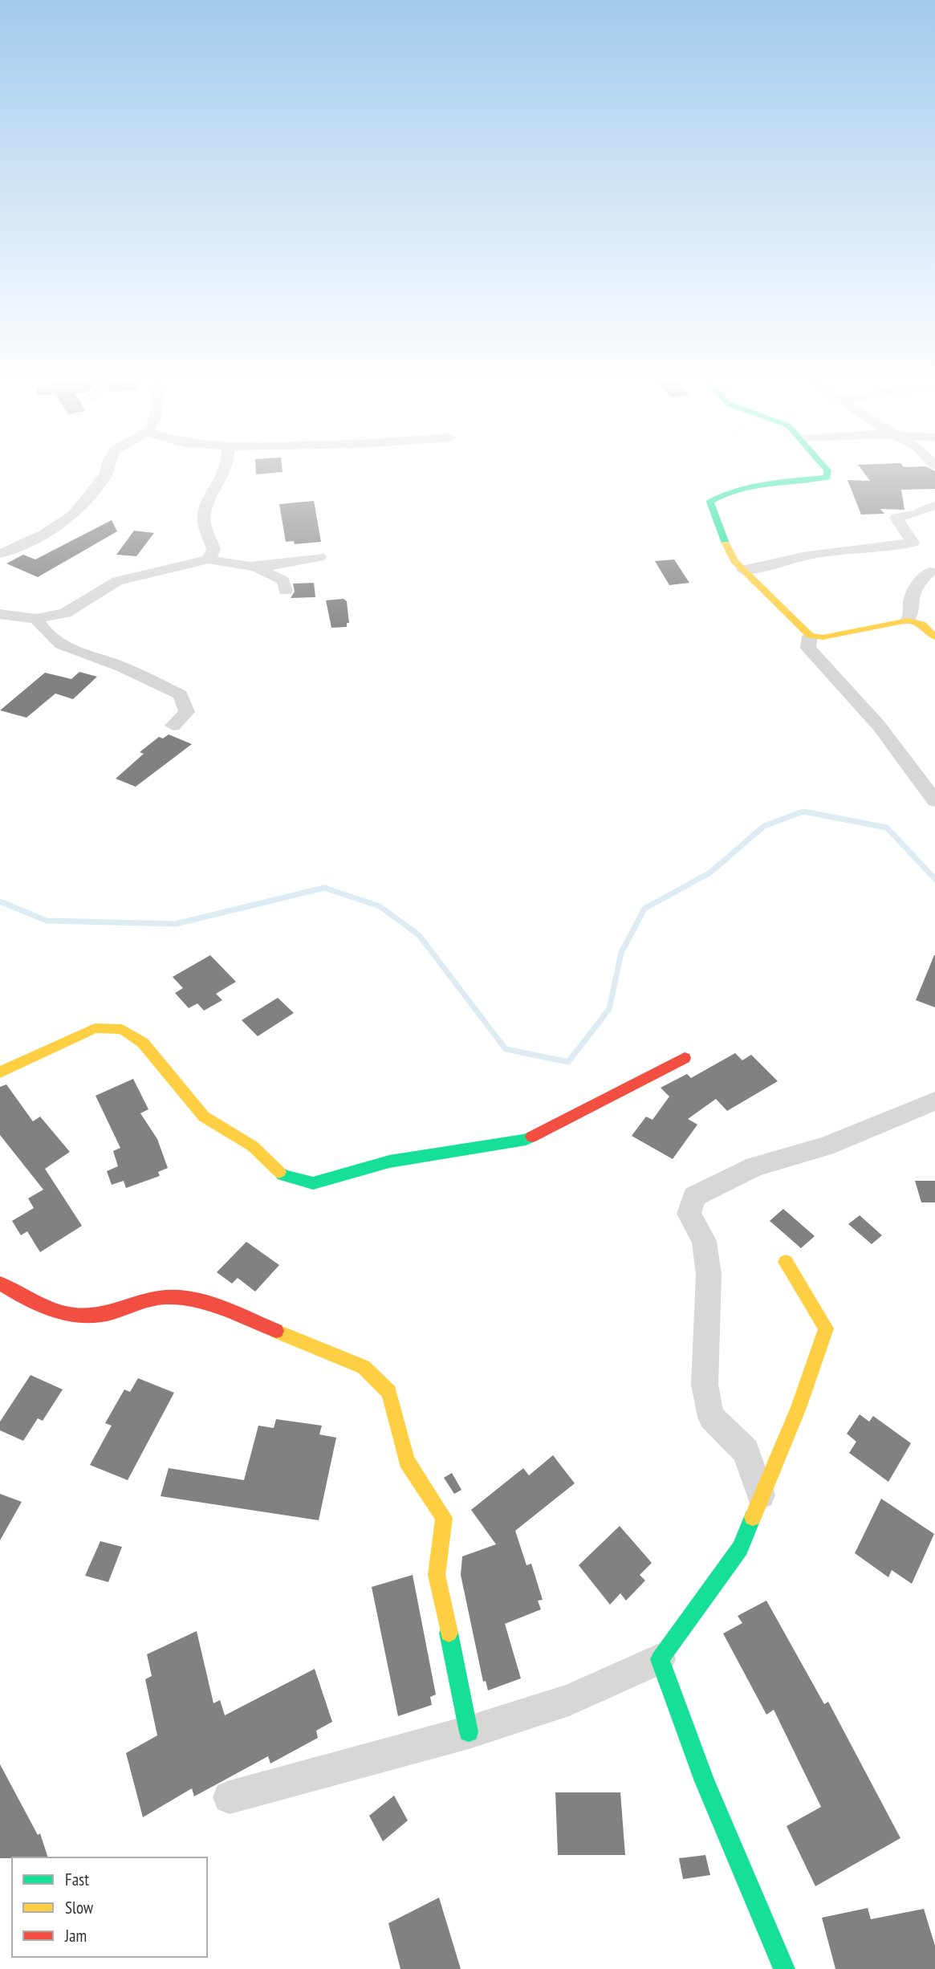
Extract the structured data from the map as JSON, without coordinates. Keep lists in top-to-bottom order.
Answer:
{
  "legend": ["Fast", "Slow", "Jam"]
}
